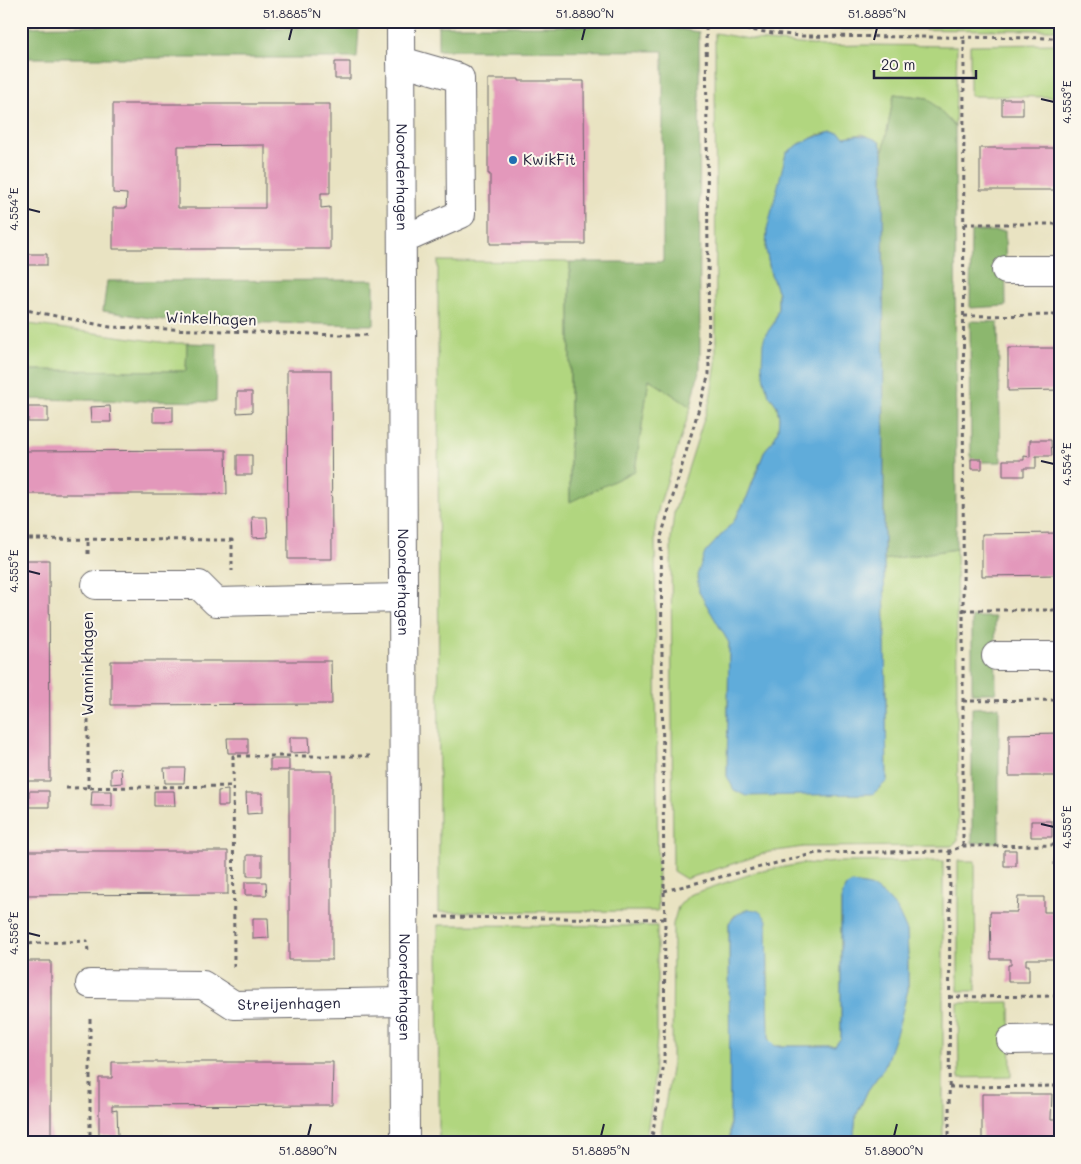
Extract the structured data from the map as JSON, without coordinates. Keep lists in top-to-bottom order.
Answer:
{
  "streets": {
    "street": ["Noorderhagen", "Streijenhagen"],
    "path": ["Winkelhagen", "Wanninkhagen"]
  },
  "crossings": [
    ["Noorderhagen", "Winkelhagen"],
    ["Noorderhagen", "Streijenhagen"]
  ],
  "places": ["KwikFit"],
  "scale_bar": "20 m",
  "coordinates": [
    "51.8885°N",
    "51.8890°N",
    "51.8895°N",
    "4.553°E",
    "4.554°E",
    "4.555°E",
    "4.556°E",
    "51.8900°N"
  ]
}
